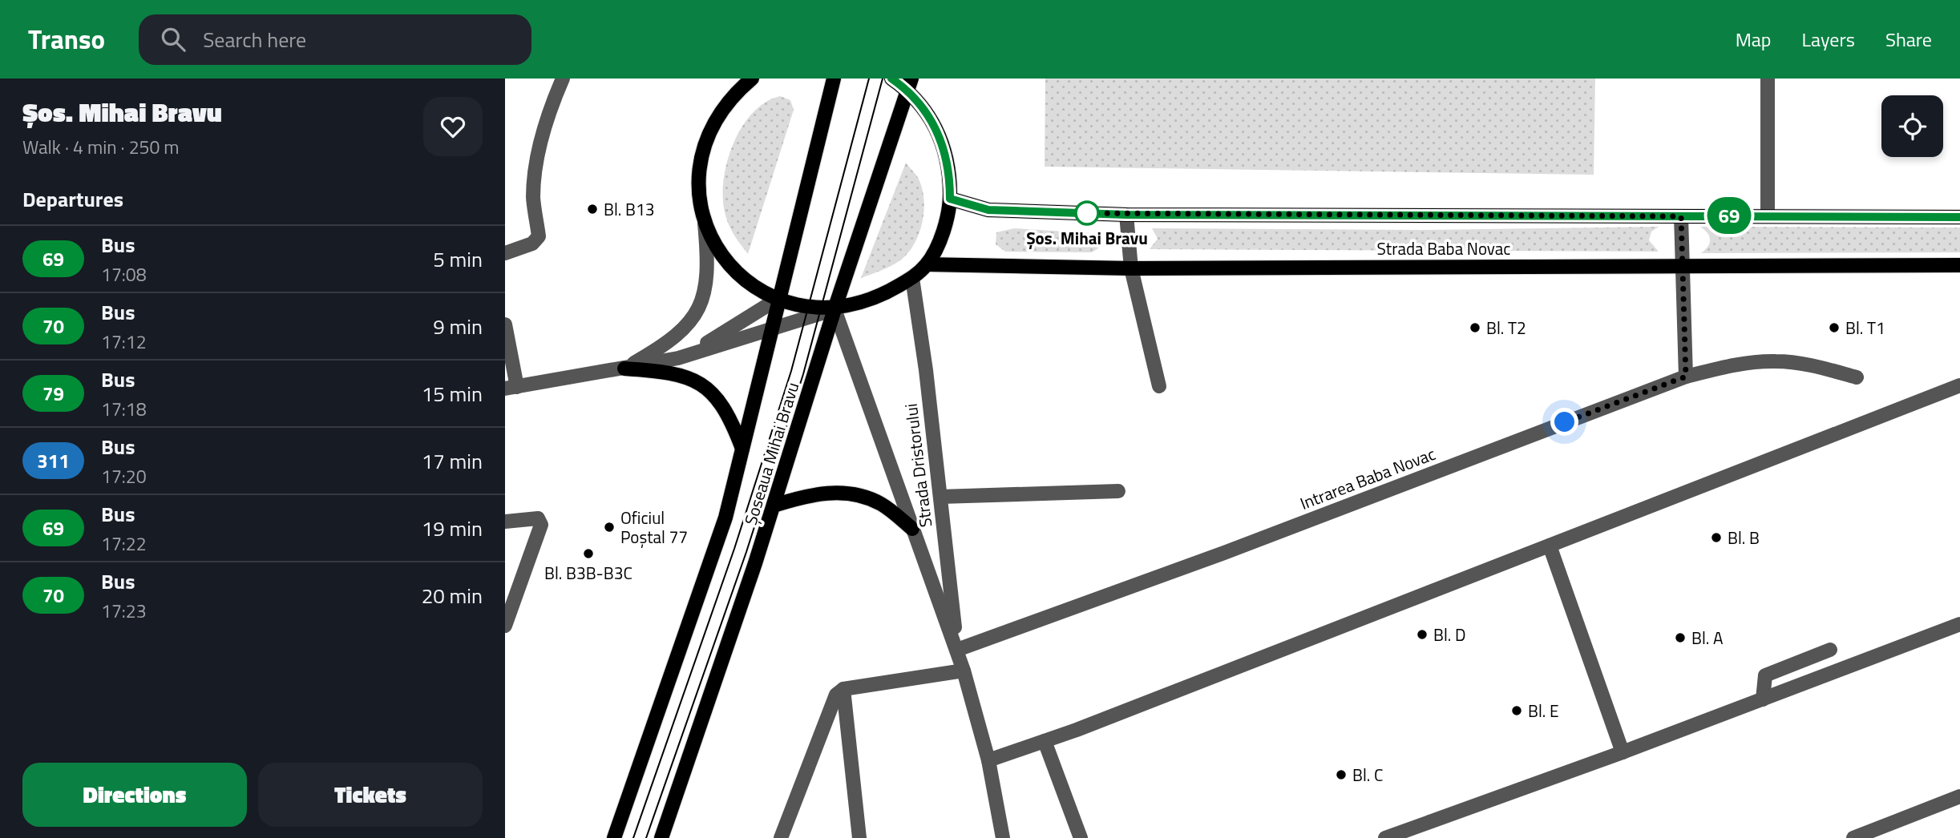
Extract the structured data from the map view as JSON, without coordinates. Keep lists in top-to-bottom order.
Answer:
{
  "streets": {
    "main road": ["Strada Baba Novac", "Șoseaua Mihai Bravu"],
    "street": ["Strada Dristorului", "Intrarea Baba Novac"]
  },
  "crossings": [
    ["Șoseaua Mihai Bravu", "Strada Dristorului"],
    ["Strada Dristorului", "Intrarea Baba Novac"]
  ],
  "places": [
    "Bl. B13",
    "Șos. Mihai Bravu",
    "Bl. T2",
    "Bl. T1",
    "Oficiul Poștal 77",
    "Bl. B",
    "Bl. B3B-B3C",
    "Bl. D",
    "Bl. A",
    "Bl. E",
    "Bl. C"
  ],
  "lines": ["bus line 69"],
  "page": {
    "header": "Transo",
    "search": "Search here",
    "nav": ["Map", "Layers", "Share"],
    "heading": [
      ["Șos. Mihai Bravu", "Walk · 4 min · 250 m"],
      "Departures"
    ],
    "on_map": "69",
    "list": [
      {
        "mark": "69",
        "name": "Bus",
        "note": "17:08",
        "value": "5 min"
      },
      {
        "mark": "70",
        "name": "Bus",
        "note": "17:12",
        "value": "9 min"
      },
      {
        "mark": "79",
        "name": "Bus",
        "note": "17:18",
        "value": "15 min"
      },
      {
        "mark": "311",
        "name": "Bus",
        "note": "17:20",
        "value": "17 min"
      },
      {
        "mark": "69",
        "name": "Bus",
        "note": "17:22",
        "value": "19 min"
      },
      {
        "mark": "70",
        "name": "Bus",
        "note": "17:23",
        "value": "20 min"
      }
    ],
    "buttons": ["Directions", "Tickets"]
  }
}
